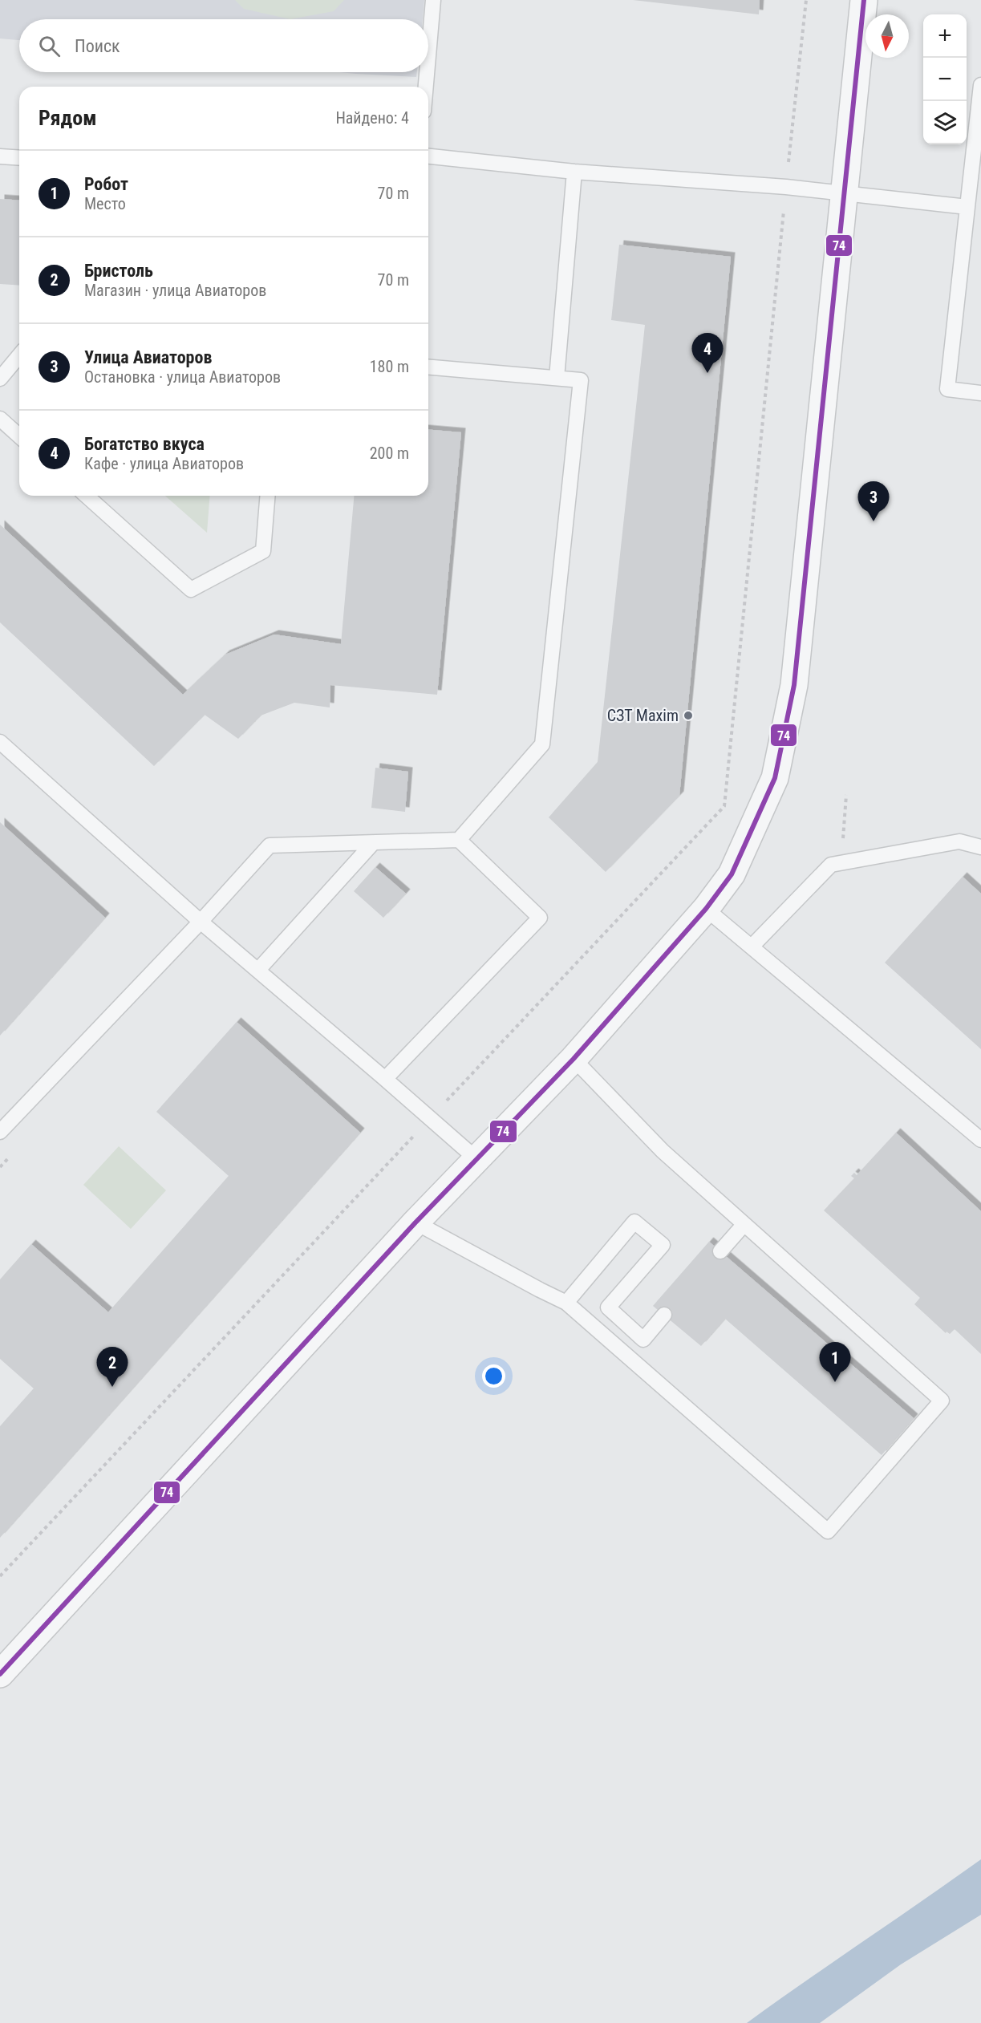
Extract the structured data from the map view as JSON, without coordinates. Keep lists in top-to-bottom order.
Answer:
{
  "places": ["СЗТ Maxim"],
  "lines": ["transit line 74"],
  "north": "bottom",
  "page": {
    "map_buttons": ["+", "−"],
    "search": "Поиск",
    "heading": ["Рядом", "Найдено: 4"],
    "list": [
      {
        "mark": "1",
        "name": "Робот",
        "note": "Место",
        "value": "70 m"
      },
      {
        "mark": "2",
        "name": "Бристоль",
        "note": "Магазин · улица Авиаторов",
        "value": "70 m"
      },
      {
        "mark": "3",
        "name": "Улица Авиаторов",
        "note": "Остановка · улица Авиаторов",
        "value": "180 m"
      },
      {
        "mark": "4",
        "name": "Богатство вкуса",
        "note": "Кафе · улица Авиаторов",
        "value": "200 m"
      }
    ],
    "pins": [
      "4",
      "3",
      "1",
      "2"
    ]
  }
}
